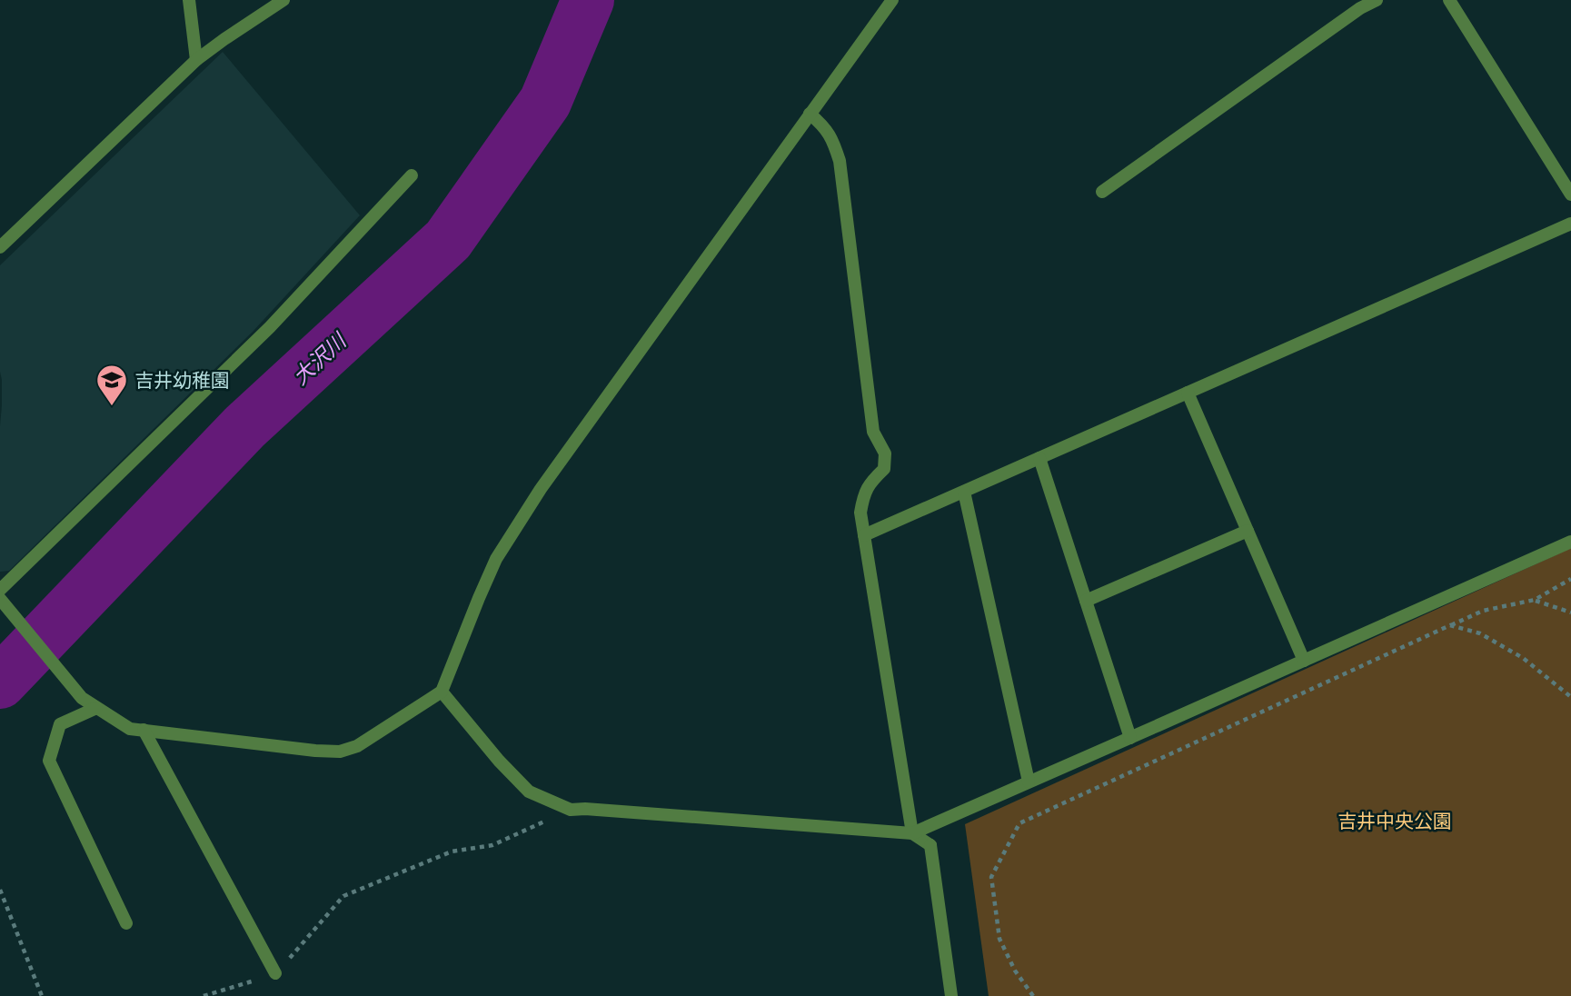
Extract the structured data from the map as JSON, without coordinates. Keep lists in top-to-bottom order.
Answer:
{
  "water": ["大沢川"],
  "parks": ["吉井中央公園"],
  "places": {
    "school or university": ["吉井幼稚園"]
  }
}
